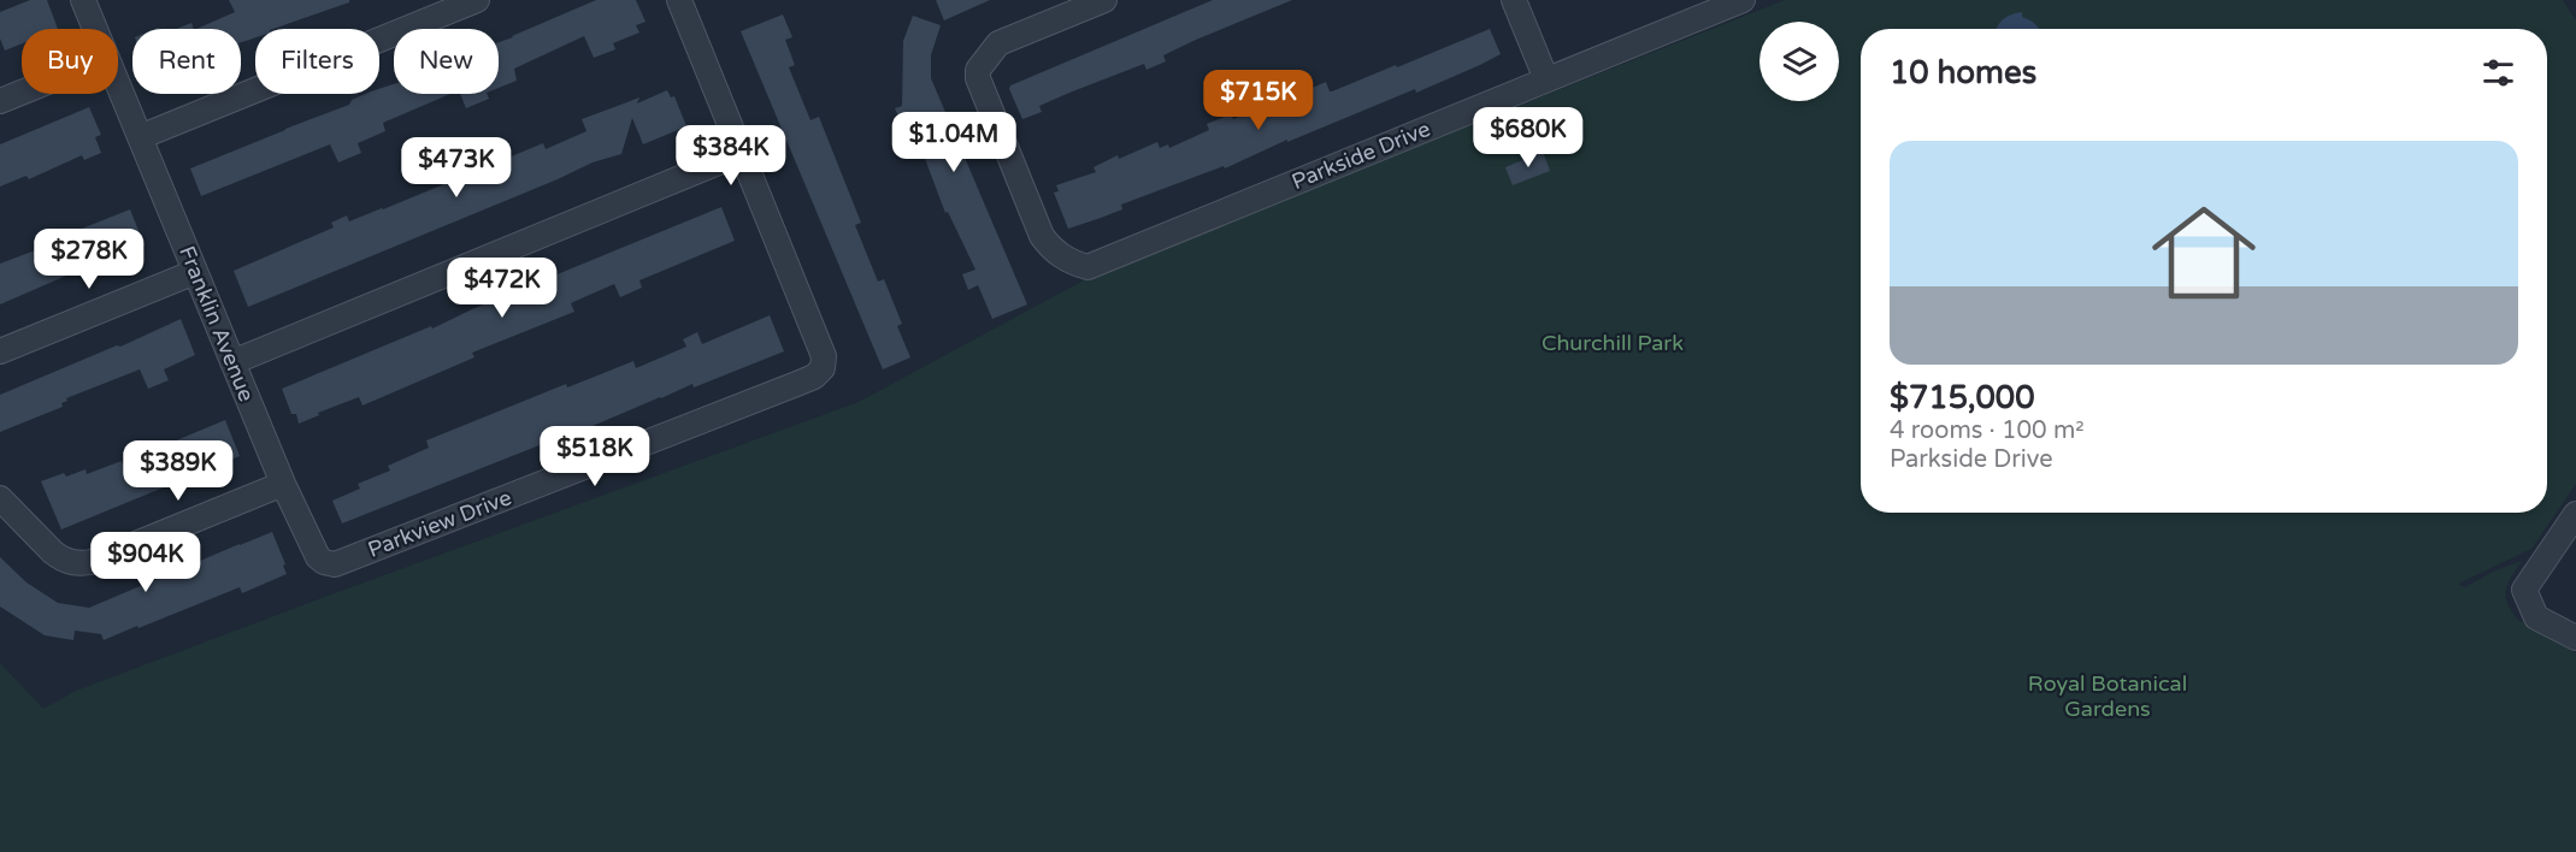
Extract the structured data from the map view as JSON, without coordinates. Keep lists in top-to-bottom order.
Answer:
{
  "streets": {
    "street": ["Parkside Drive", "Franklin Avenue", "Parkview Drive"]
  },
  "crossings": [
    ["Franklin Avenue", "Parkview Drive"]
  ],
  "parks": ["Churchill Park", "Royal Botanical Gardens"],
  "page": {
    "chip": [
      "Buy",
      "Rent",
      "Filters",
      "New"
    ],
    "heading": "10 homes",
    "price": [
      "$715K",
      "$680K",
      "$1.04M",
      "$384K",
      "$473K",
      "$278K",
      "$472K",
      "$518K",
      "$389K",
      "$904K"
    ],
    "list": [
      {
        "name": "$715,000",
        "note": "4 rooms · 100 m² · Parkside Drive"
      }
    ]
  }
}
